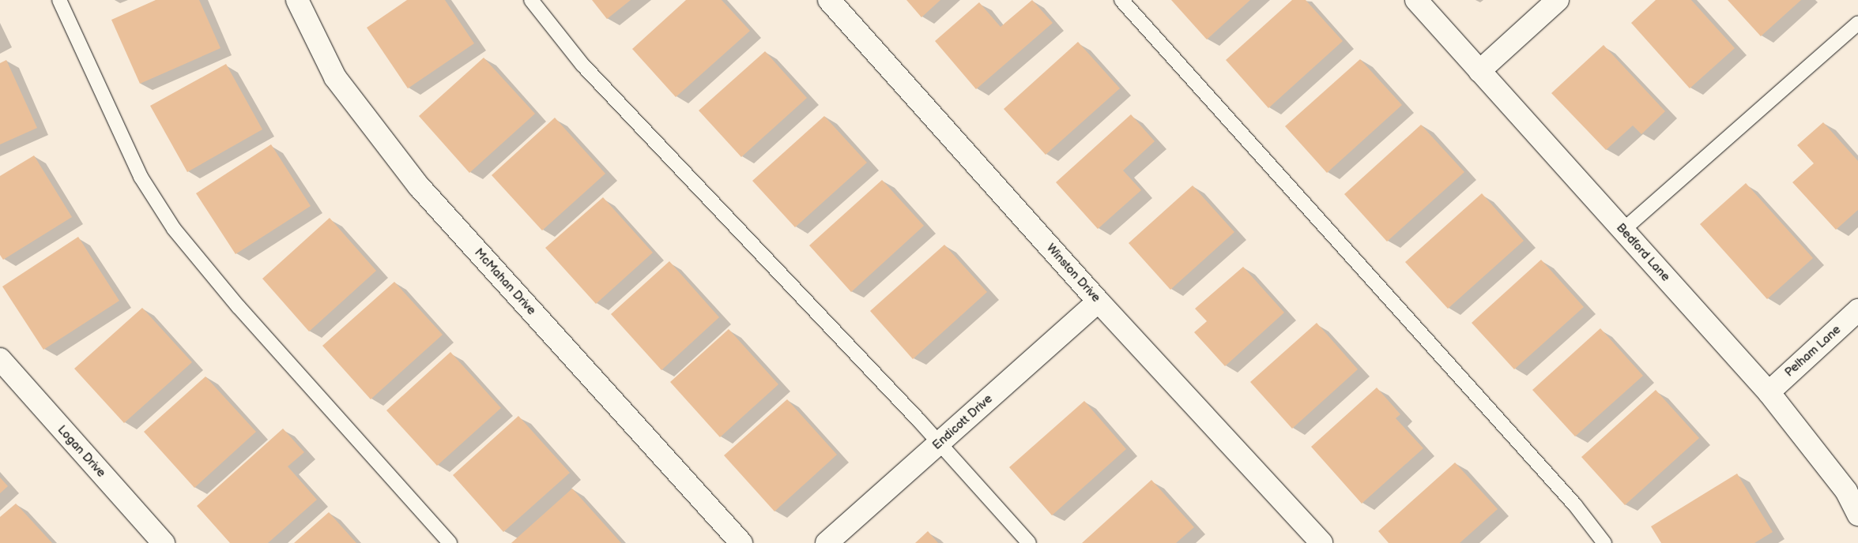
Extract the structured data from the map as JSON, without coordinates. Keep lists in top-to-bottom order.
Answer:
{
  "streets": {
    "street": [
      "Bedford Lane",
      "Winston Drive",
      "McMahan Drive",
      "Pelham Lane",
      "Endicott Drive",
      "Logan Drive"
    ]
  },
  "crossings": [
    ["Bedford Lane", "Pelham Lane"],
    ["Winston Drive", "Endicott Drive"]
  ]
}
